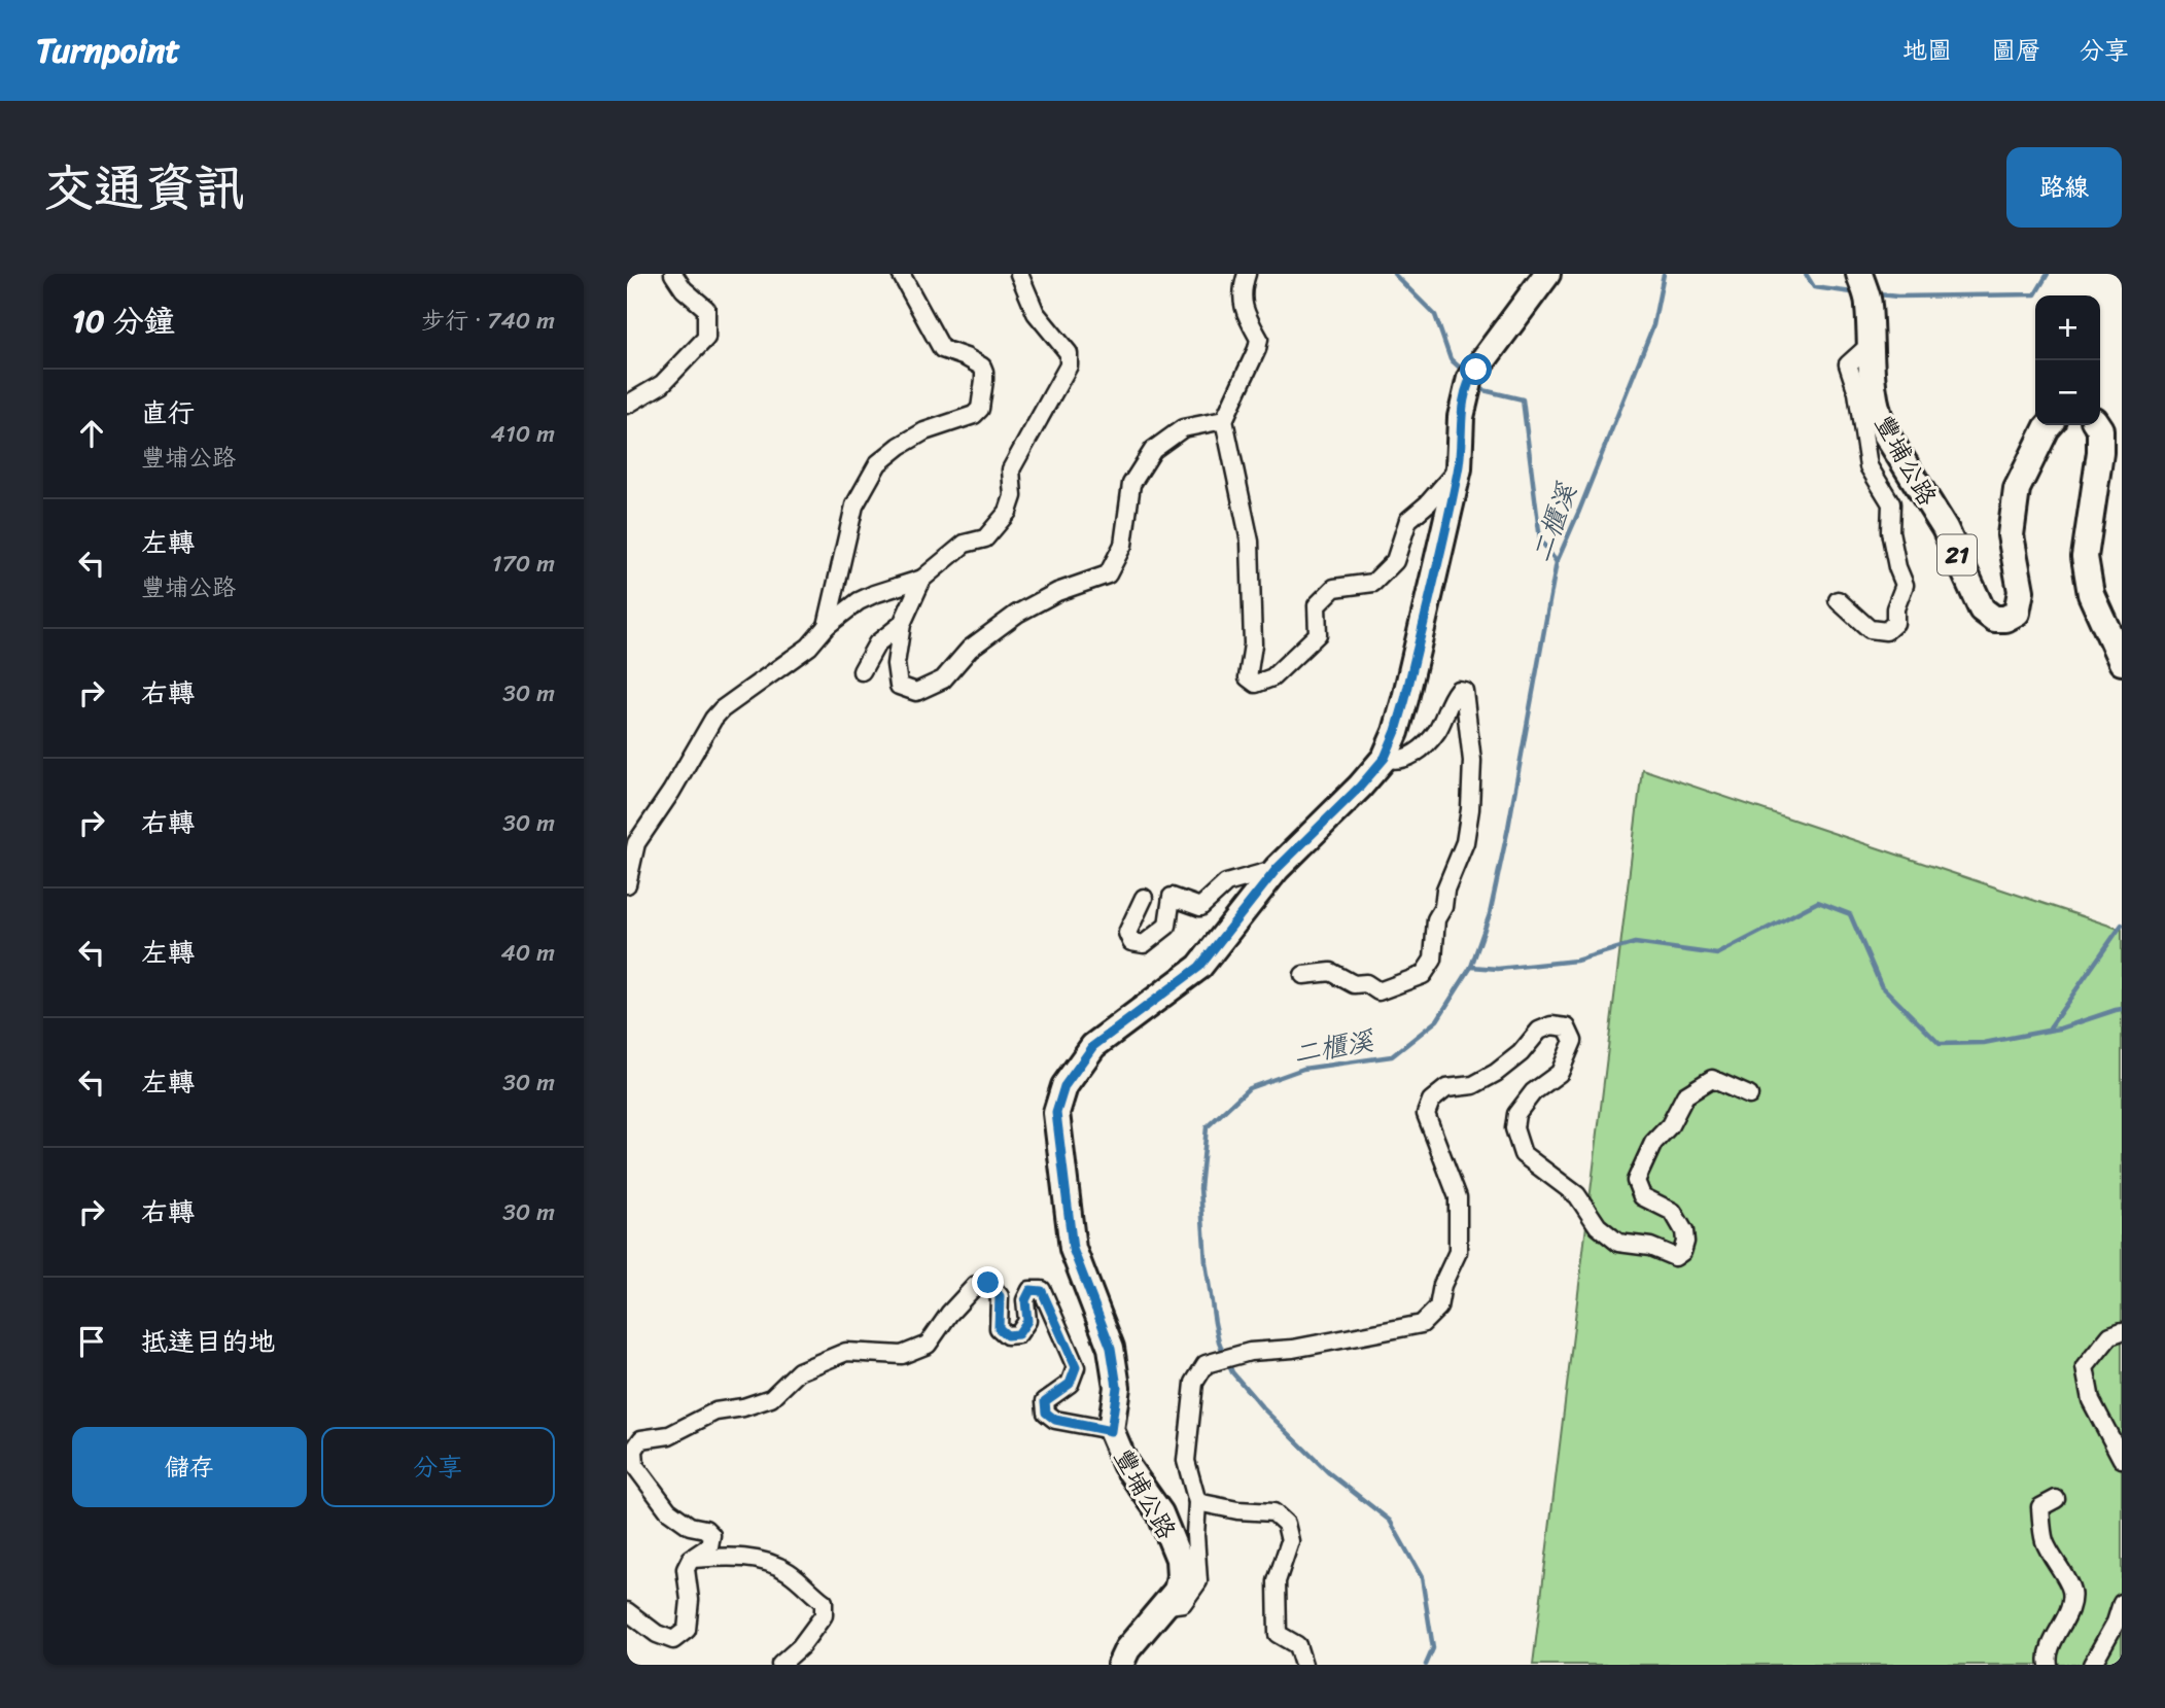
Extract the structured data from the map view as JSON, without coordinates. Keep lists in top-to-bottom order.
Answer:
{
  "streets": {
    "main road": ["豐埔公路", "21"]
  },
  "water": ["二櫃溪"],
  "page": {
    "header": "Turnpoint",
    "nav": ["地圖", "圖層", "分享"],
    "title": "交通資訊",
    "buttons": [
      "路線",
      ["儲存", "分享"]
    ],
    "heading": ["10 分鐘", "步行 · 740 m"],
    "map_buttons": ["+", "−"],
    "list": [
      ["直行", "豐埔公路", "410 m"],
      ["左轉", "豐埔公路", "170 m"],
      ["右轉", "30 m"],
      ["右轉", "30 m"],
      ["左轉", "40 m"],
      ["左轉", "30 m"],
      ["右轉", "30 m"],
      "抵達目的地"
    ]
  }
}
